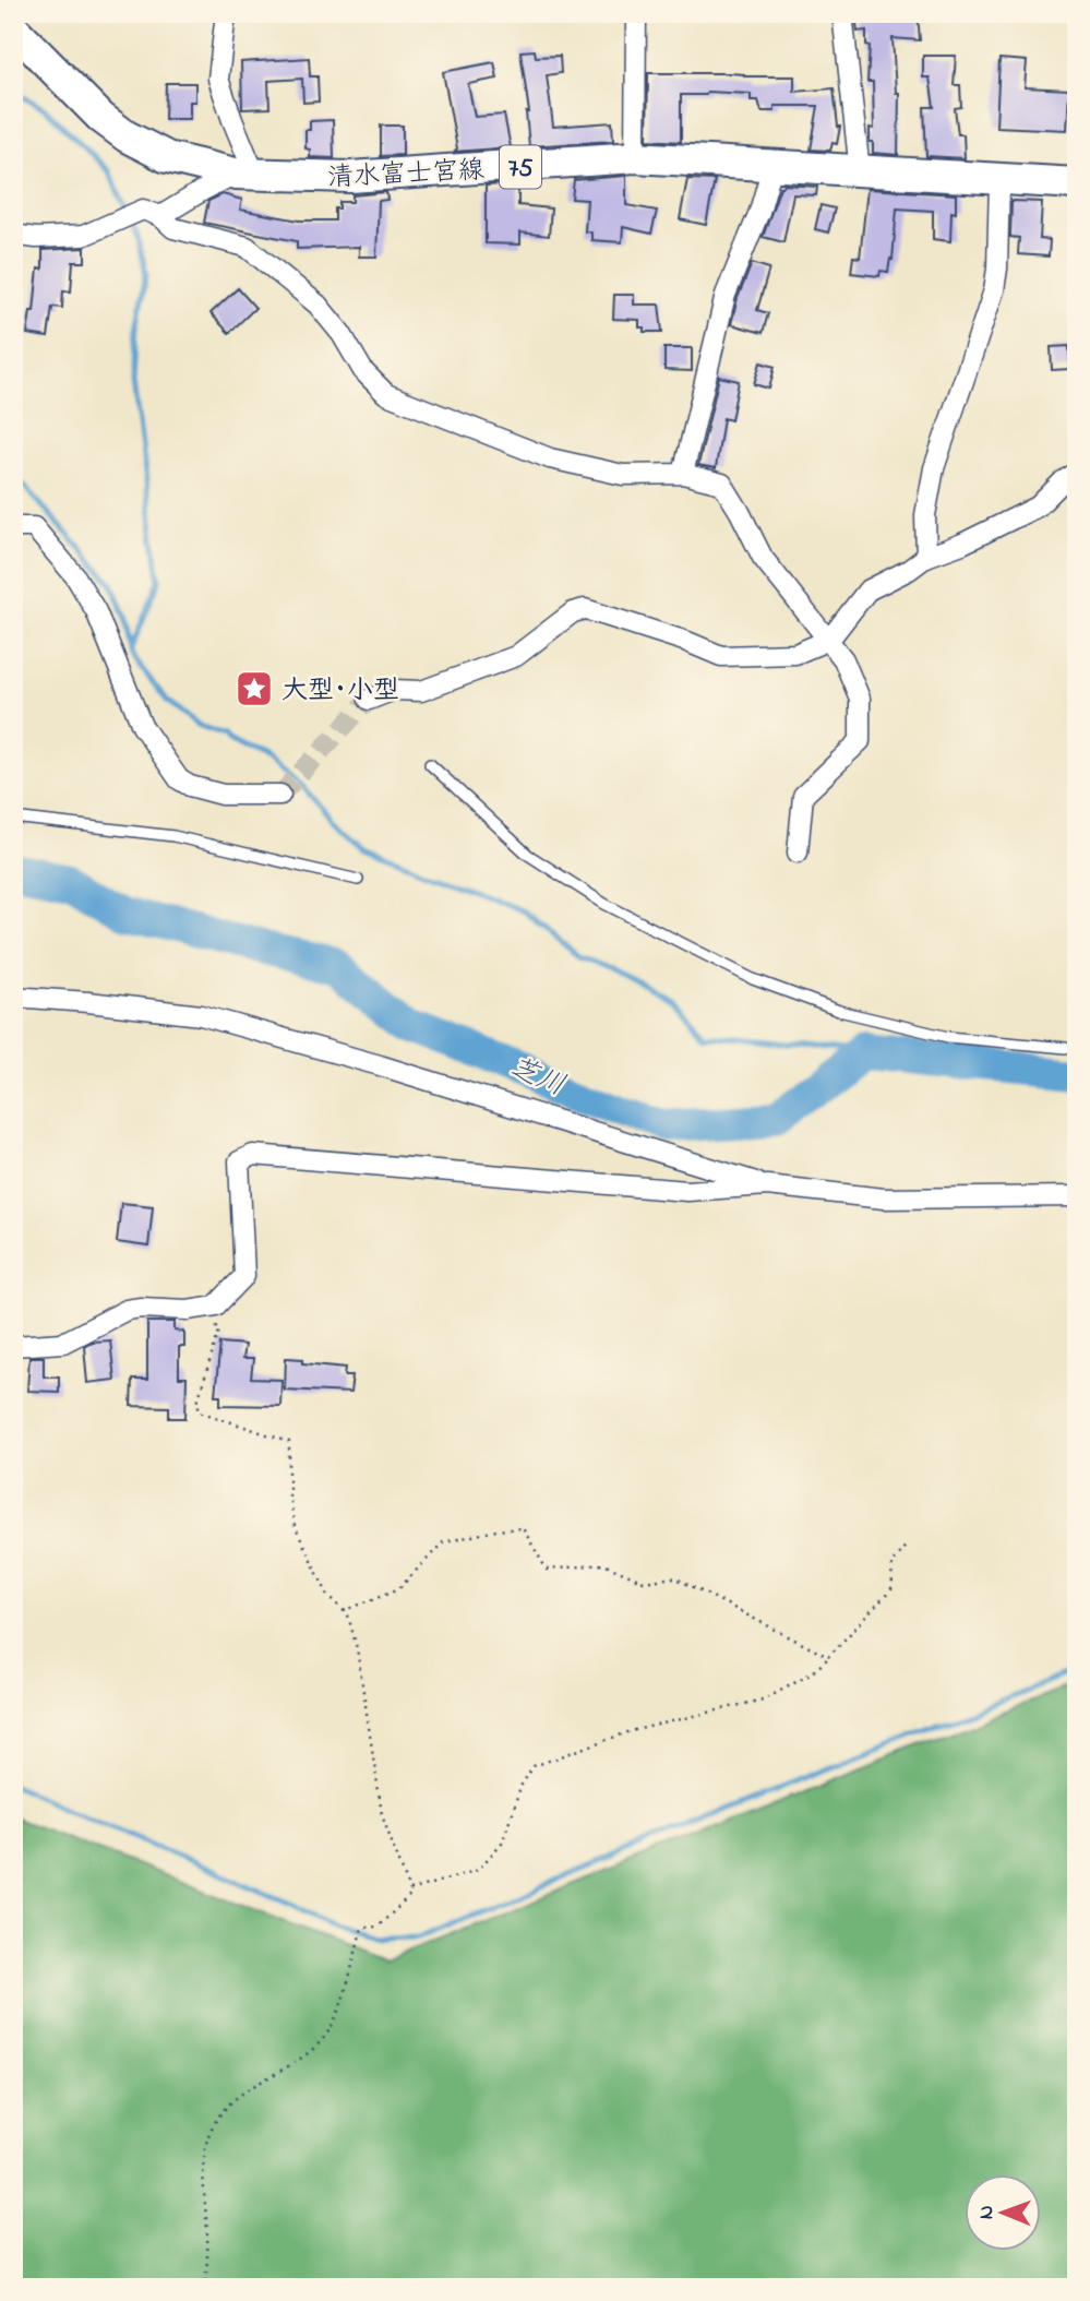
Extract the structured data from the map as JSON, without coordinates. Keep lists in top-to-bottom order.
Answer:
{
  "streets": {
    "main road": ["75", "清水富士宮線"]
  },
  "water": ["芝川"],
  "places": {
    "place": ["大型･小型"]
  },
  "north": "left"
}
